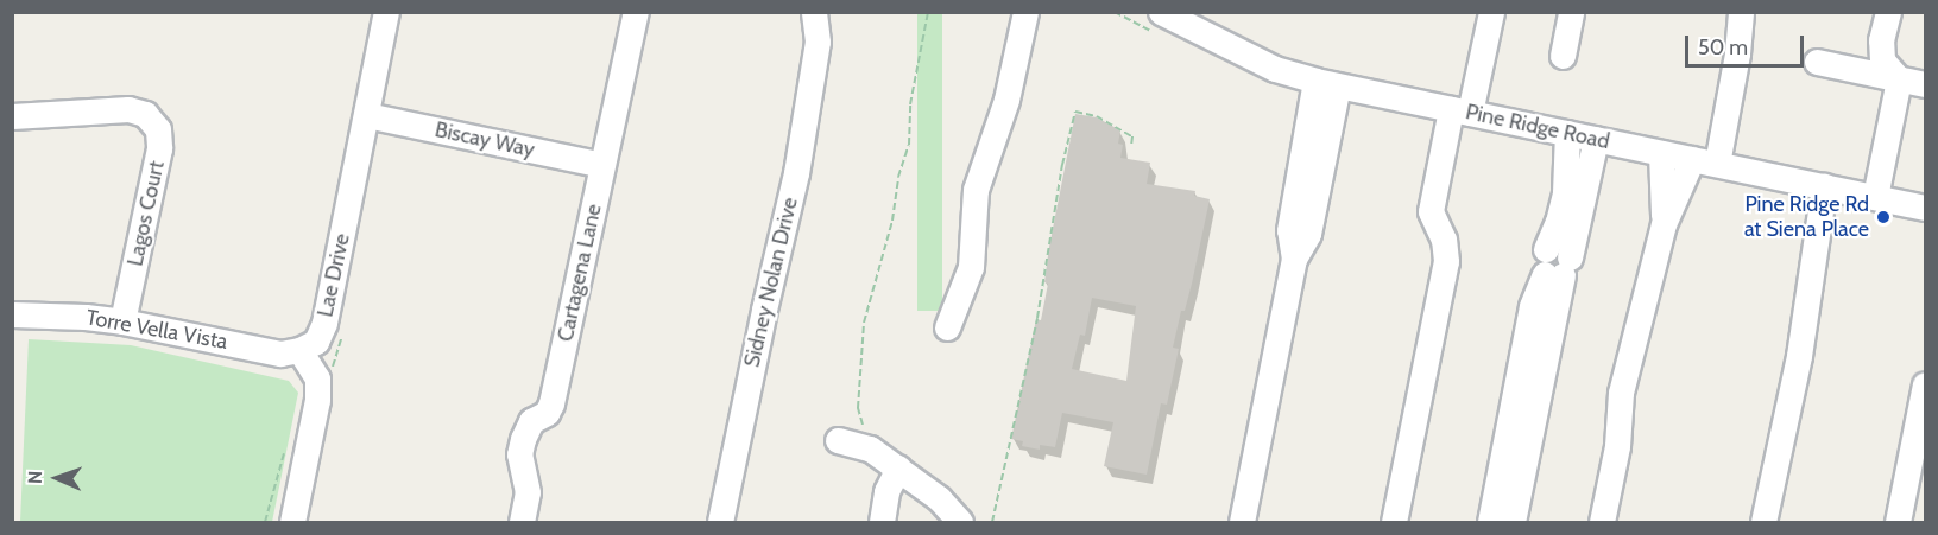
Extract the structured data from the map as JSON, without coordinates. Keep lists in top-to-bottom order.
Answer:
{
  "streets": {
    "street": [
      "Pine Ridge Road",
      "Biscay Way",
      "Lagos Court",
      "Cartagena Lane",
      "Lae Drive",
      "Sidney Nolan Drive",
      "Torre Vella Vista"
    ]
  },
  "crossings": [
    ["Biscay Way", "Cartagena Lane"],
    ["Biscay Way", "Lae Drive"],
    ["Lagos Court", "Torre Vella Vista"],
    ["Lae Drive", "Torre Vella Vista"]
  ],
  "places": ["Pine Ridge Rd at Siena Place"],
  "scale_bar": "50 m",
  "north": "left"
}
